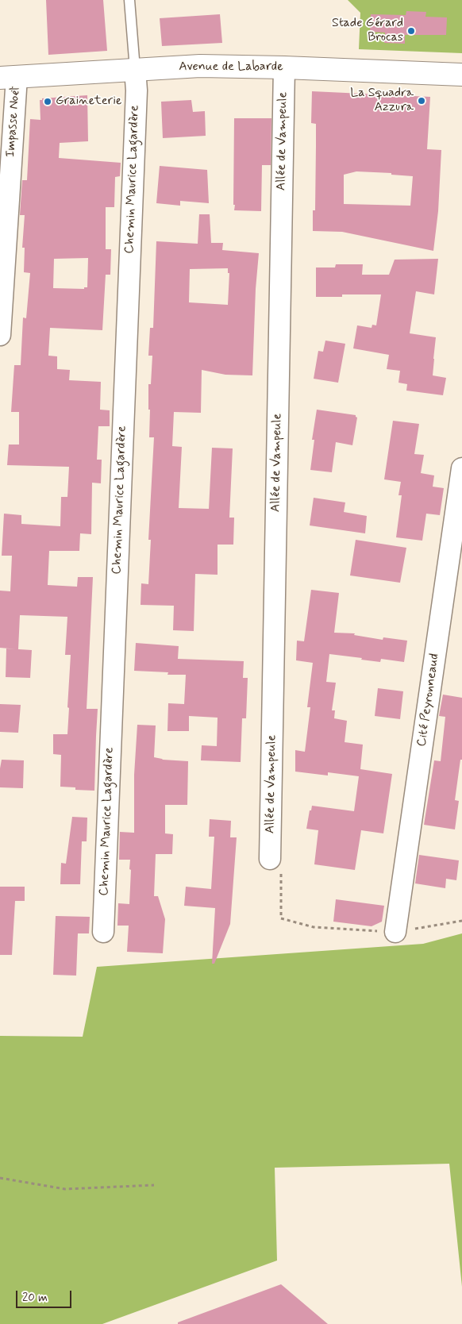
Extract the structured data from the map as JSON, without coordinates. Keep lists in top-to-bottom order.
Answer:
{
  "streets": {
    "main road": ["Avenue de Labarde"],
    "street": [
      "Impasse Noël",
      "Allée de Vampeule",
      "Chemin Maurice Lagardère",
      "Cité Peyronneaud"
    ]
  },
  "crossings": [
    ["Avenue de Labarde", "Impasse Noël"],
    ["Avenue de Labarde", "Allée de Vampeule"],
    ["Avenue de Labarde", "Chemin Maurice Lagardère"]
  ],
  "places": ["Stade Gérard Brocas", "La Squadra Azzura", "Graineterie"],
  "scale_bar": "20 m"
}
